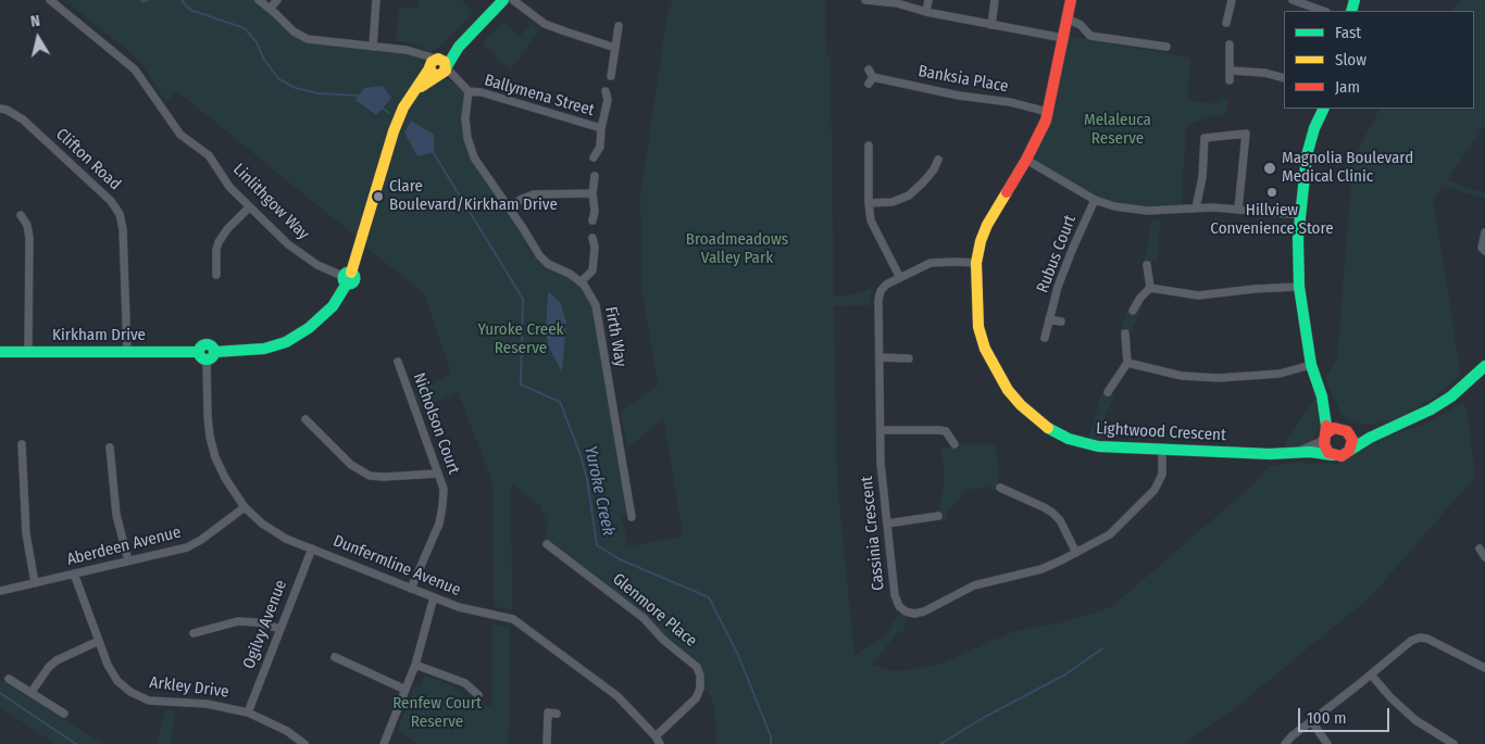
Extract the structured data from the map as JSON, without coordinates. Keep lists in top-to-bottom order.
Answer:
{
  "streets": {
    "street": [
      "Banksia Place",
      "Ballymena Street",
      "Clifton Road",
      "Linlithgow Way",
      "Rubus Court",
      "Kirkham Drive",
      "Firth Way",
      "Nicholson Court",
      "Lightwood Crescent",
      "Cassinia Crescent",
      "Aberdeen Avenue",
      "Dunfermline Avenue",
      "Glenmore Place",
      "Ogilvy Avenue",
      "Arkley Drive"
    ]
  },
  "crossings": [
    ["Banksia Place", "Lightwood Crescent"],
    ["Ballymena Street", "Firth Way"],
    ["Clifton Road", "Kirkham Drive"],
    ["Linlithgow Way", "Kirkham Drive"],
    ["Kirkham Drive", "Dunfermline Avenue"],
    ["Nicholson Court", "Dunfermline Avenue"],
    ["Lightwood Crescent", "Cassinia Crescent"],
    ["Aberdeen Avenue", "Dunfermline Avenue"],
    ["Aberdeen Avenue", "Arkley Drive"],
    ["Dunfermline Avenue", "Glenmore Place"],
    ["Dunfermline Avenue", "Ogilvy Avenue"],
    ["Ogilvy Avenue", "Arkley Drive"]
  ],
  "water": ["Yuroke Creek"],
  "parks": [
    "Melaleuca Reserve",
    "Broadmeadows Valley Park",
    "Yuroke Creek Reserve",
    "Renfew Court Reserve"
  ],
  "places": ["Magnolia Boulevard Medical Clinic", "Hillview Convenience Store", "Clare Boulevard/Kirkham Drive"],
  "legend": ["Fast", "Slow", "Jam"],
  "scale_bar": "100 m",
  "north": "top"
}
